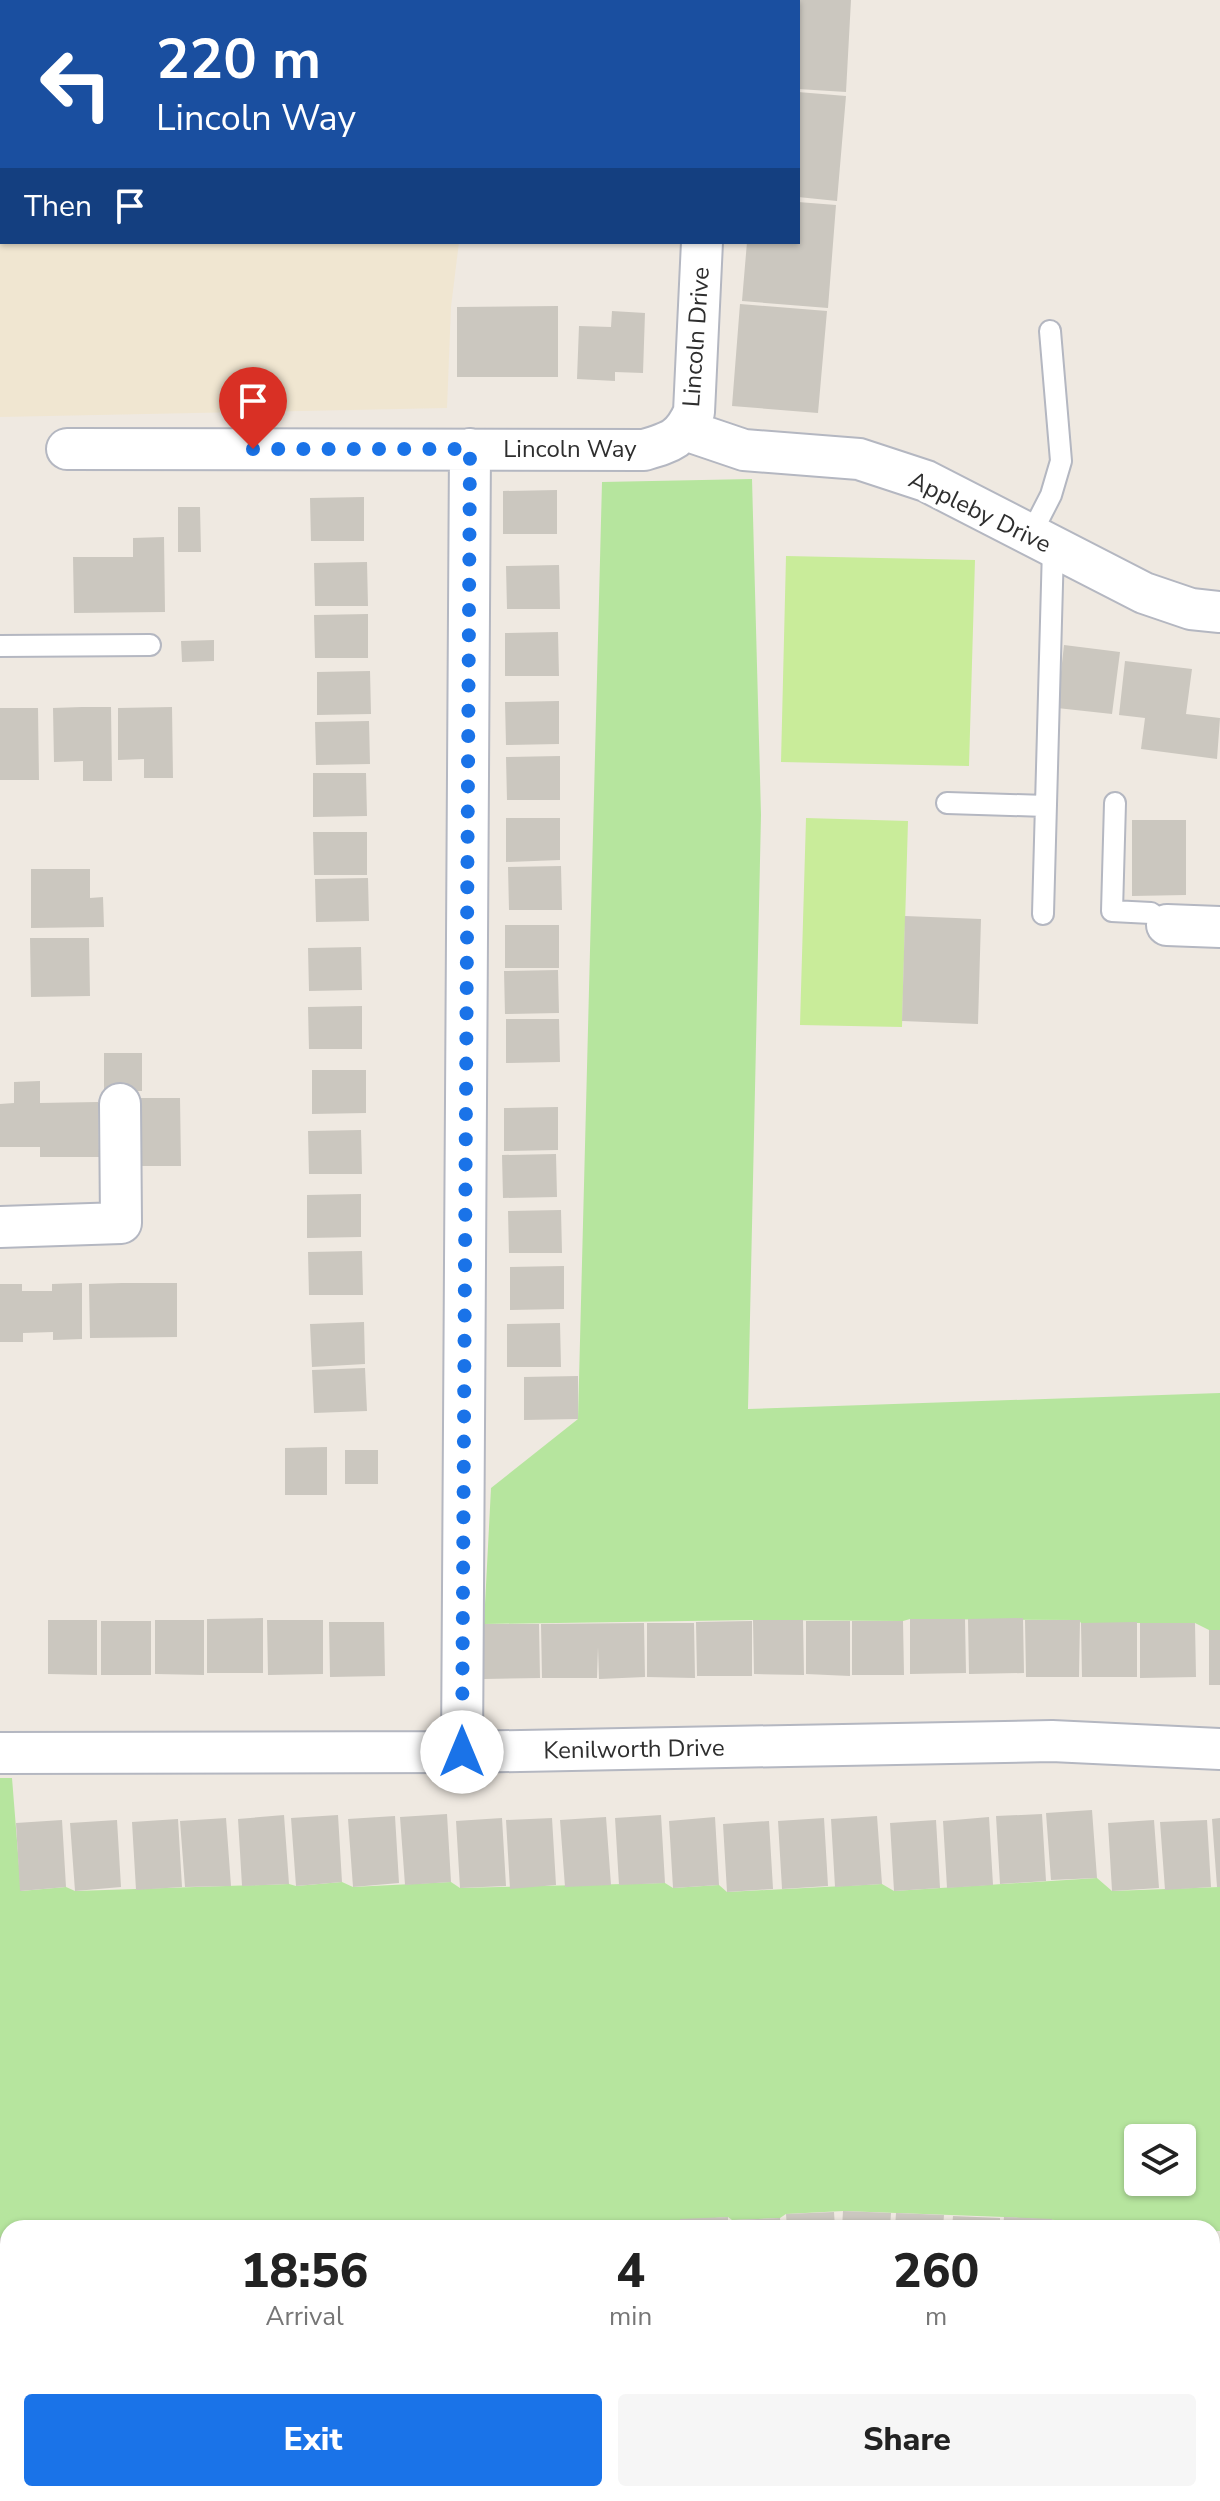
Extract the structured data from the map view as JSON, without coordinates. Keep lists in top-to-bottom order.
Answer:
{
  "streets": {
    "street": [
      "Lincoln Drive",
      "Lincoln Way",
      "Appleby Drive",
      "Kenilworth Drive"
    ]
  },
  "crossings": [
    ["Lincoln Drive", "Lincoln Way"],
    ["Lincoln Drive", "Appleby Drive"],
    ["Lincoln Way", "Appleby Drive"]
  ],
  "page": {
    "turn": ["220 m", "Lincoln Way"],
    "then": "Then",
    "eta": [
      "18:56",
      "Arrival",
      "4",
      "min",
      "260",
      "m"
    ],
    "buttons": ["Exit", "Share"]
  }
}
